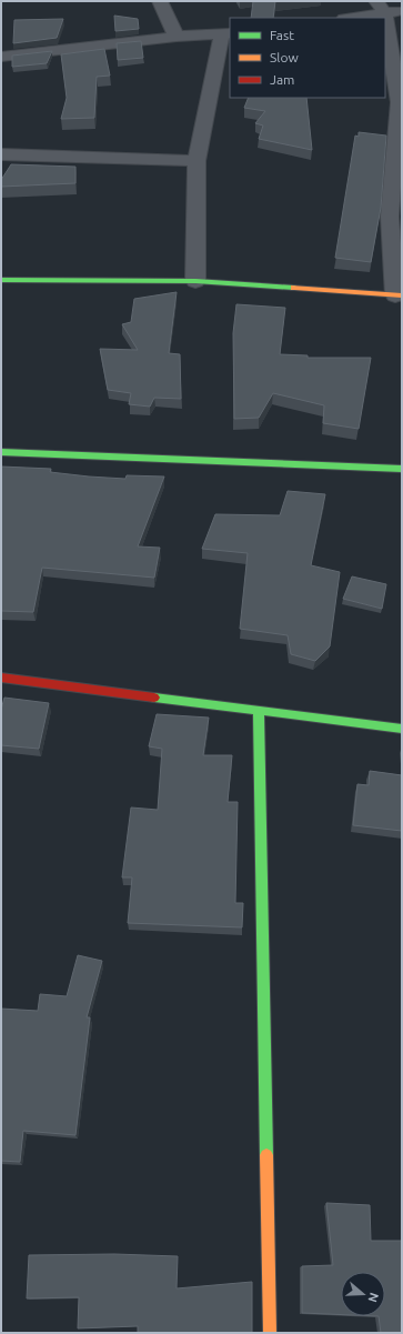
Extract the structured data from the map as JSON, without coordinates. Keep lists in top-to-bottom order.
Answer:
{
  "legend": ["Fast", "Slow", "Jam"],
  "north": "right"
}
